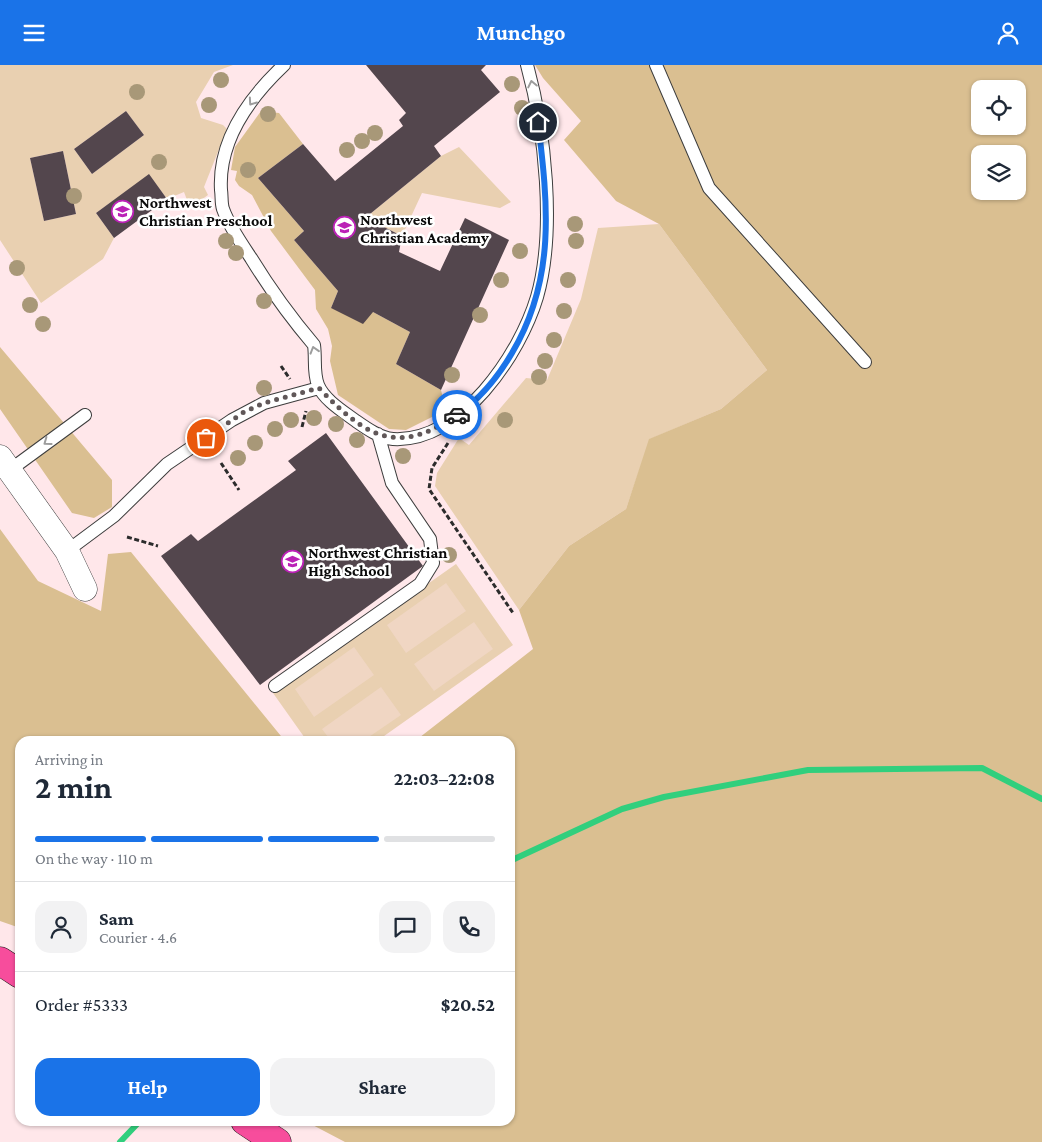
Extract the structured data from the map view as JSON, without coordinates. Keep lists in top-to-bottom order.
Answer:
{
  "places": {
    "school or university": ["Northwest Christian Preschool", "Northwest Christian Academy", "Northwest Christian High School"]
  },
  "page": {
    "header": "Munchgo",
    "heading": ["2 min", "Arriving in", "22:03–22:08"],
    "panel": [
      "Sam",
      "Courier · 4.6",
      "Order #5333",
      "$20.52"
    ],
    "bar": "On the way · 110 m",
    "buttons": ["Help", "Share"]
  }
}
